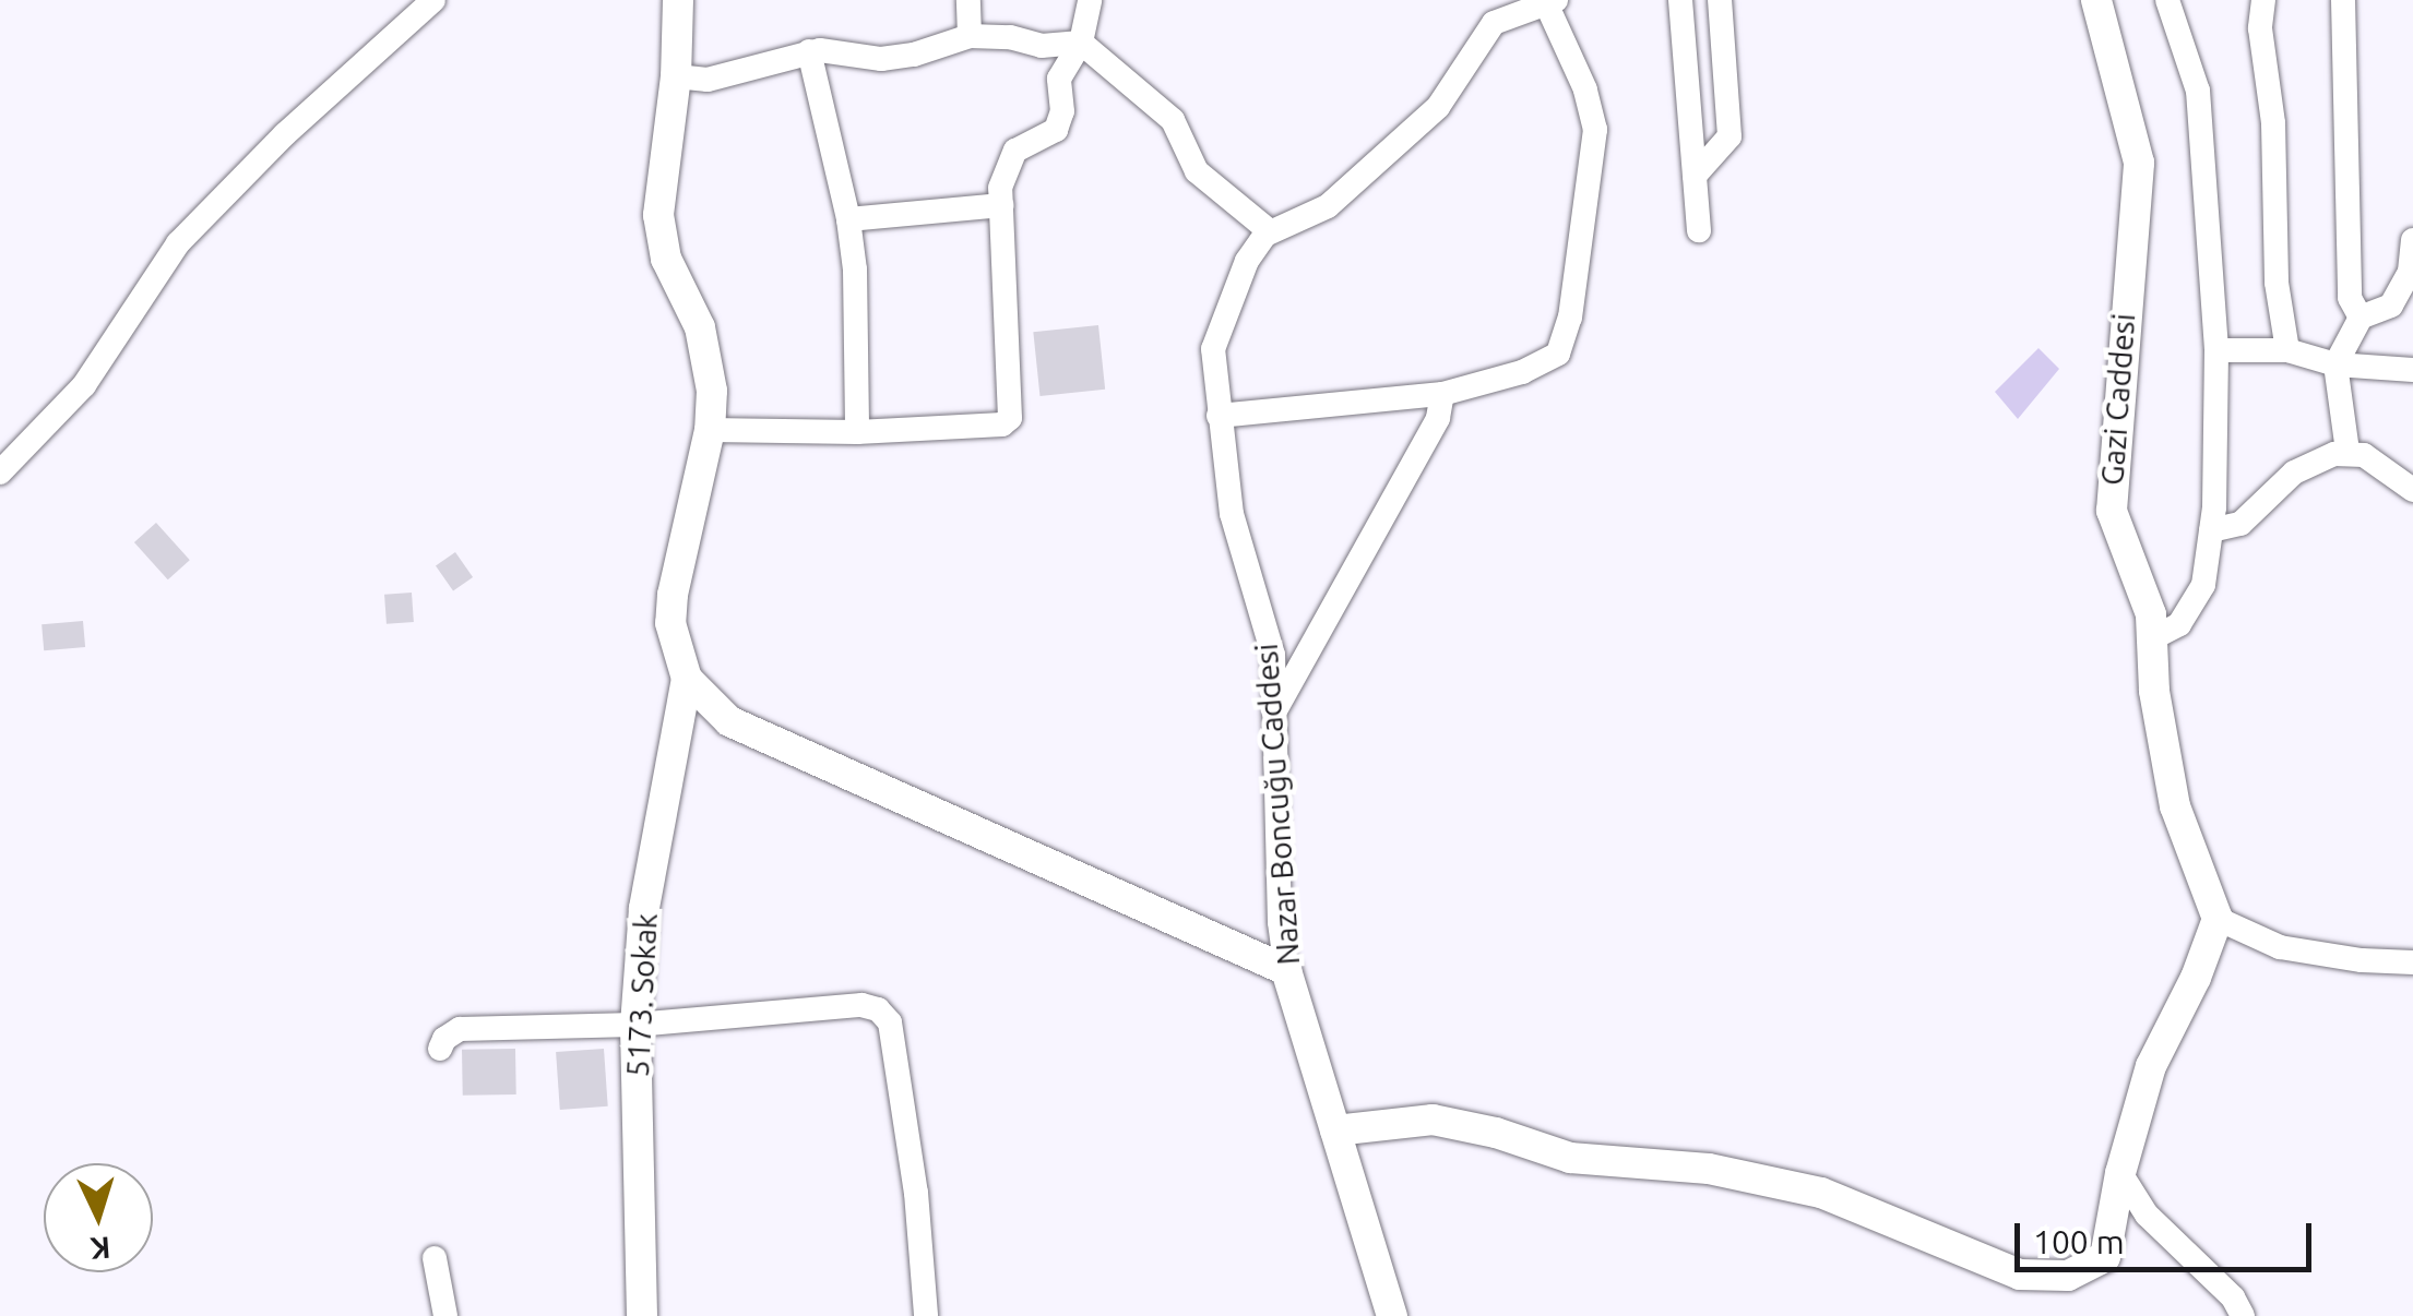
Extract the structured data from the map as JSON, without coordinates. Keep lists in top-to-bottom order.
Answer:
{
  "streets": {
    "street": ["Gazi Caddesi", "Nazar Boncuğu Caddesi", "5173. Sokak"]
  },
  "scale_bar": "100 m",
  "north": "bottom"
}
